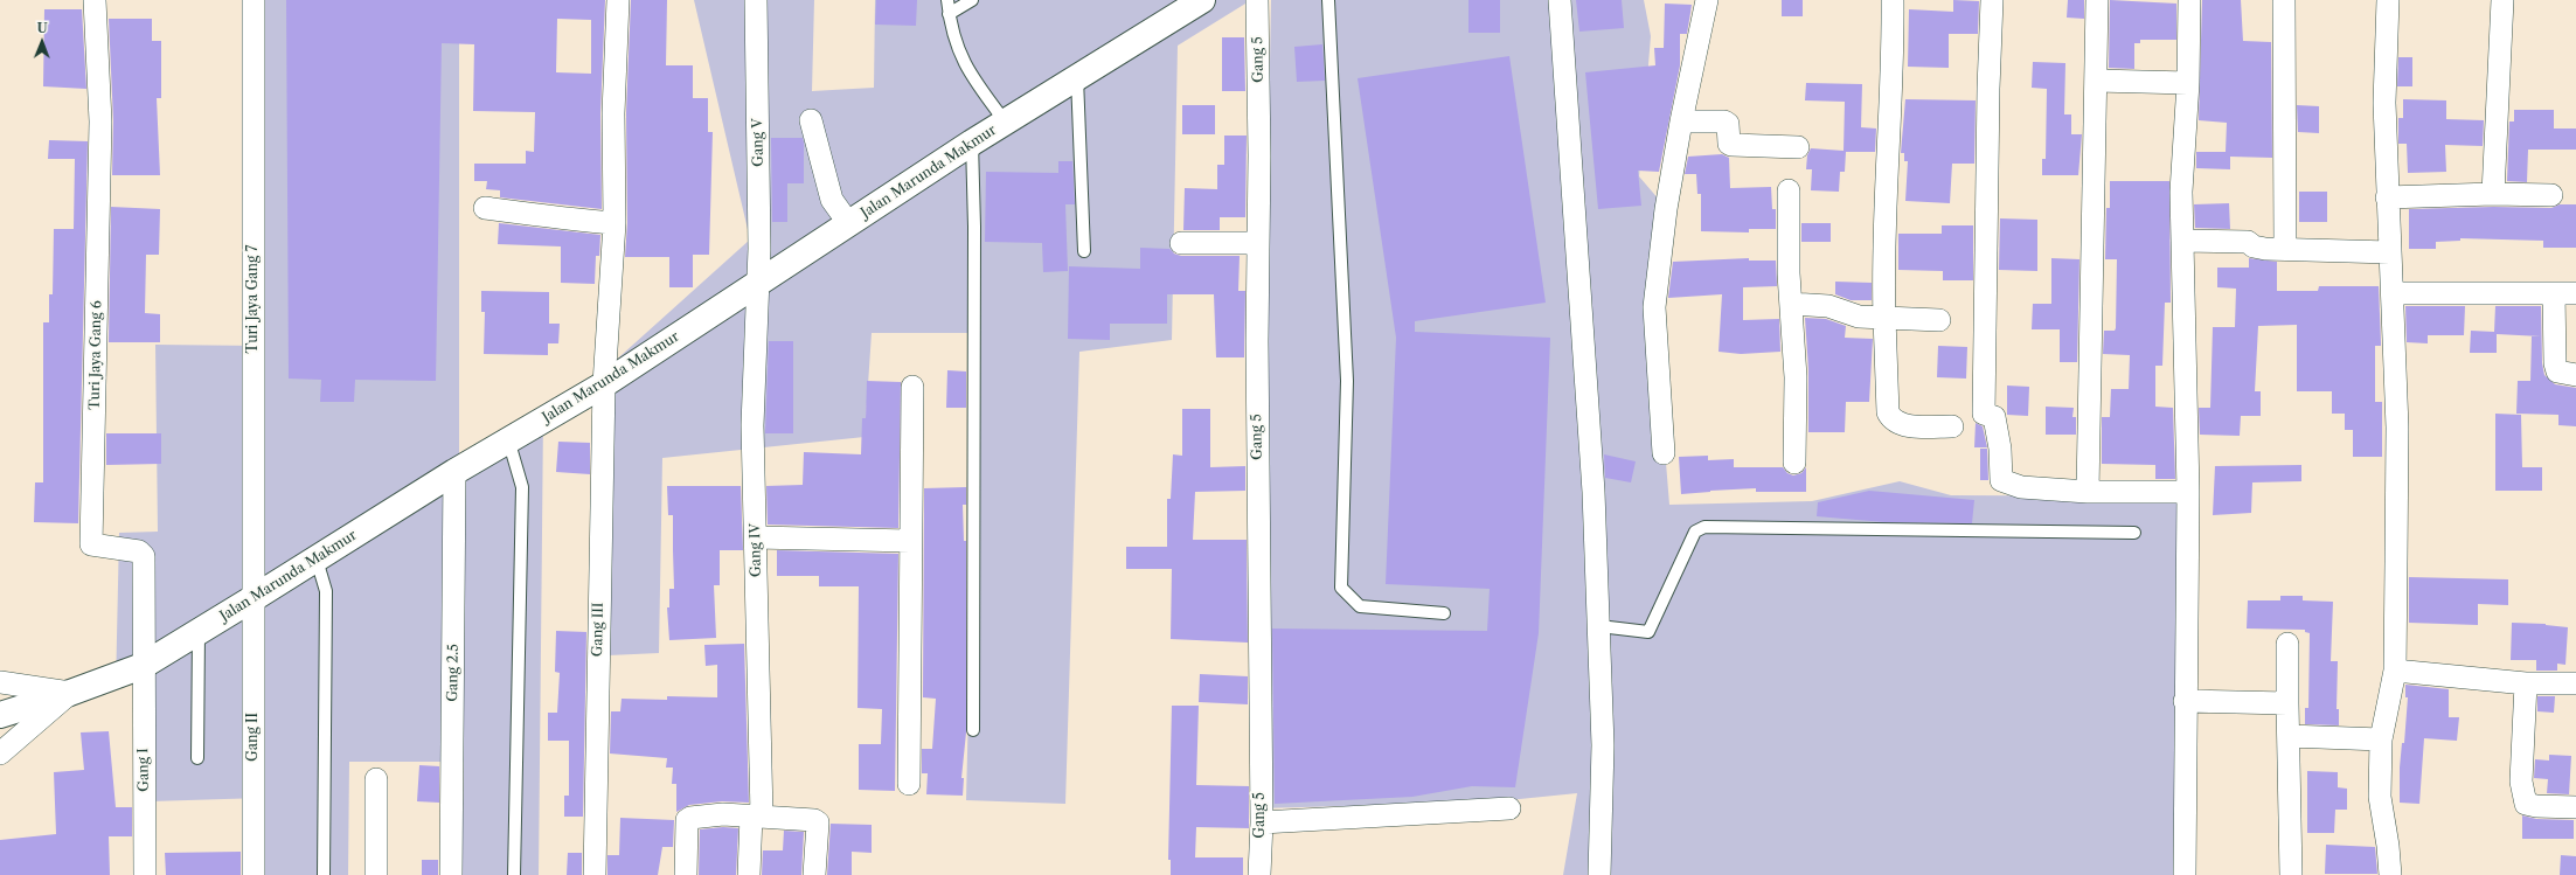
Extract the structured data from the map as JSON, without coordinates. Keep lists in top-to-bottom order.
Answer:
{
  "streets": {
    "main road": ["Jalan Marunda Makmur"],
    "street": [
      "Gang 5",
      "Gang V",
      "Turi Jaya Gang 7",
      "Turi Jaya Gang 6",
      "Gang IV",
      "Gang III",
      "Gang 2.5",
      "Gang II",
      "Gang I"
    ]
  },
  "crossings": [
    ["Gang V", "Jalan Marunda Makmur"],
    ["Gang V", "Gang IV"],
    ["Jalan Marunda Makmur", "Turi Jaya Gang 7"],
    ["Jalan Marunda Makmur", "Turi Jaya Gang 6"],
    ["Jalan Marunda Makmur", "Gang IV"],
    ["Jalan Marunda Makmur", "Gang III"],
    ["Jalan Marunda Makmur", "Gang 2.5"],
    ["Jalan Marunda Makmur", "Gang II"],
    ["Jalan Marunda Makmur", "Gang I"],
    ["Turi Jaya Gang 7", "Gang II"],
    ["Turi Jaya Gang 6", "Gang I"]
  ],
  "north": "top"
}
